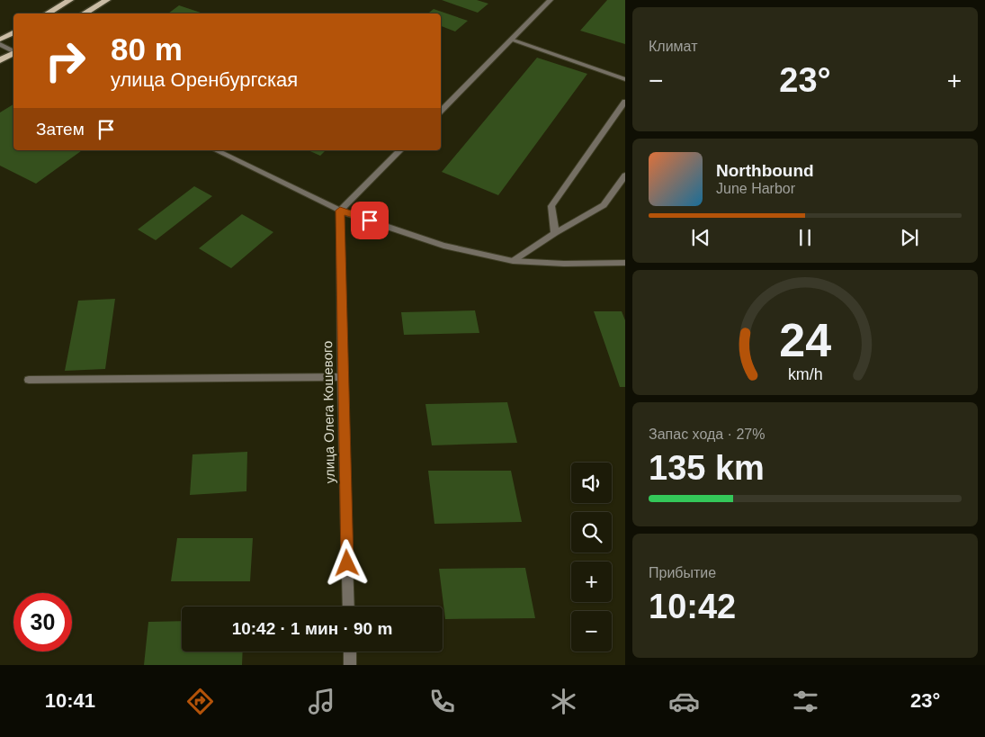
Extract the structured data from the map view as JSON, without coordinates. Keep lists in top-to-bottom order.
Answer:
{
  "streets": {
    "street": ["улица Олега Кошевого"]
  },
  "page": {
    "tile": [
      "Климат",
      ["Запас хода · 27%", "135 km"],
      ["Прибытие", "10:42"]
    ],
    "turn": ["80 m", "улица Оренбургская"],
    "heat": ["−", "23°", "+"],
    "then": "Затем",
    "song": ["Northbound", "June Harbor"],
    "map_buttons": ["+", "−"],
    "limit": "30",
    "trip": "10:42 · 1 мин · 90 m",
    "tabs": ["10:41", "23°"],
    "gauge": ["24", "km/h"]
  }
}
